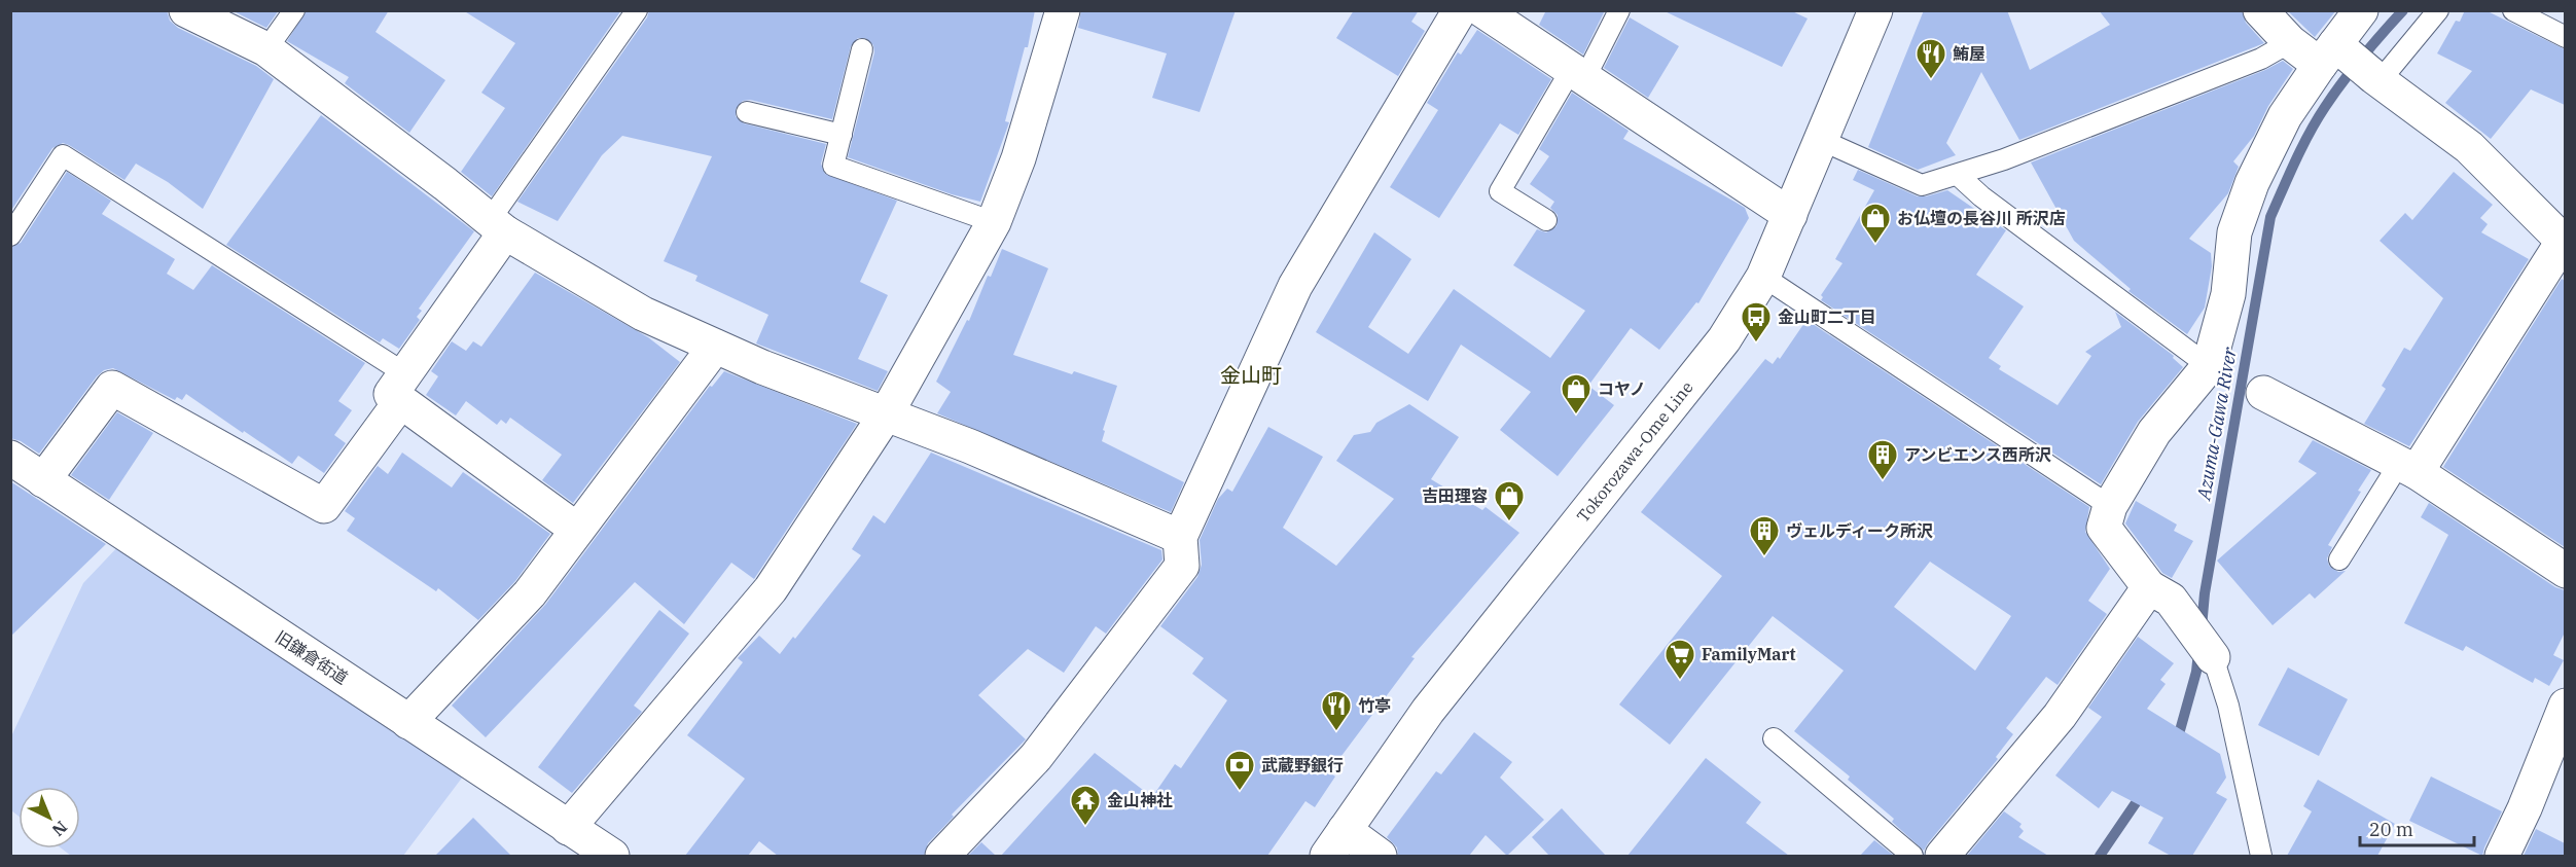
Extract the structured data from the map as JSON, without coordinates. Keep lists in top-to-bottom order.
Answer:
{
  "streets": {
    "street": ["Tokorozawa-Ome Line", "旧鎌倉街道"]
  },
  "districts": ["金山町"],
  "water": ["Azuma-Gawa River"],
  "places": {
    "restaurant": ["鮪屋", "竹亭"],
    "shop": ["お仏壇の長谷川 所沢店", "コヤノ", "吉田理容"],
    "bus stop": ["金山町二丁目"],
    "building": ["アンビエンス西所沢", "ヴェルディーク所沢"],
    "supermarket": ["FamilyMart"],
    "bank": ["武蔵野銀行"],
    "temple": ["金山神社"]
  },
  "scale_bar": "20 m",
  "north": "bottom right"
}
